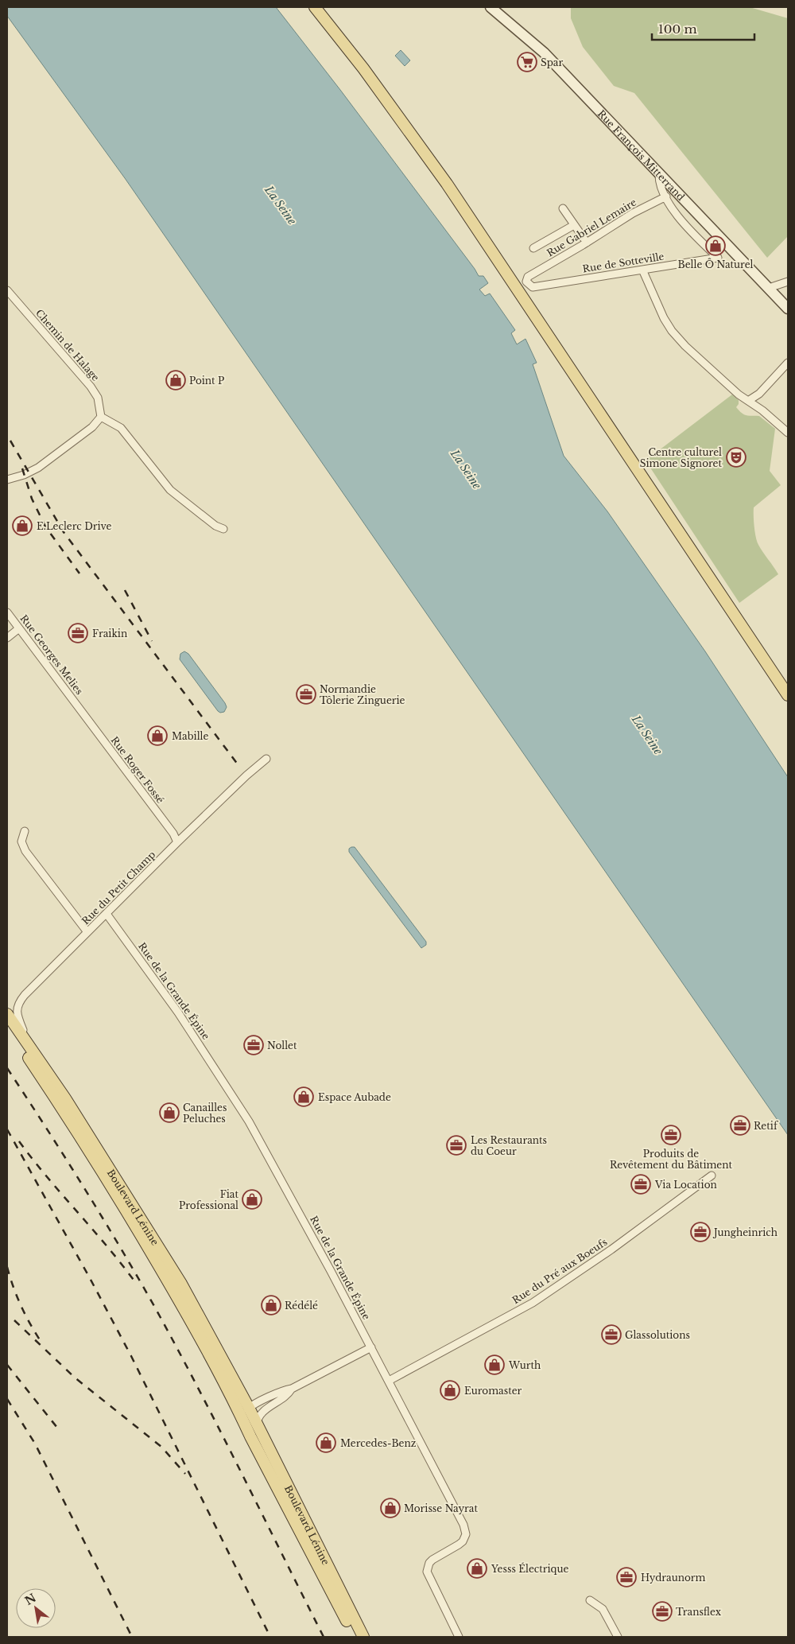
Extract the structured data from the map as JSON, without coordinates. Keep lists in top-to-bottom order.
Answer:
{
  "streets": {
    "main road": ["Boulevard Lénine"],
    "street": [
      "Rue François Mitterrand",
      "Rue Gabriel Lemaire",
      "Rue de Sotteville",
      "Chemin de Halage",
      "Rue Georges Melies",
      "Rue Roger Fossé",
      "Rue du Petit Champ",
      "Rue de la Grande Épine",
      "Rue du Pré aux Boeufs"
    ]
  },
  "crossings": [
    ["Rue Gabriel Lemaire", "Rue de Sotteville"],
    ["Rue Georges Melies", "Rue Roger Fossé"],
    ["Rue Roger Fossé", "Rue du Petit Champ"],
    ["Rue du Petit Champ", "Rue de la Grande Épine"],
    ["Rue du Petit Champ", "Boulevard Lénine"],
    ["Rue de la Grande Épine", "Rue du Pré aux Boeufs"]
  ],
  "water": ["La Seine"],
  "places": {
    "supermarket": ["Spar"],
    "shop": [
      "Belle Ô Naturel",
      "Point P",
      "E.Leclerc Drive",
      "Mabille",
      "Espace Aubade",
      "Canailles Peluches",
      "Fiat Professional",
      "Rédélé",
      "Wurth",
      "Euromaster",
      "Mercedes-Benz",
      "Morisse Nayrat",
      "Yesss Électrique"
    ],
    "theatre": ["Centre culturel Simone Signoret"],
    "office": [
      "Fraikin",
      "Normandie Tôlerie Zinguerie",
      "Nollet",
      "Retif",
      "Produits de Revêtement du Bâtiment",
      "Les Restaurants du Coeur",
      "Via Location",
      "Jungheinrich",
      "Glassolutions",
      "Hydraunorm",
      "Transflex"
    ]
  },
  "scale_bar": "100 m",
  "north": "top left"
}
